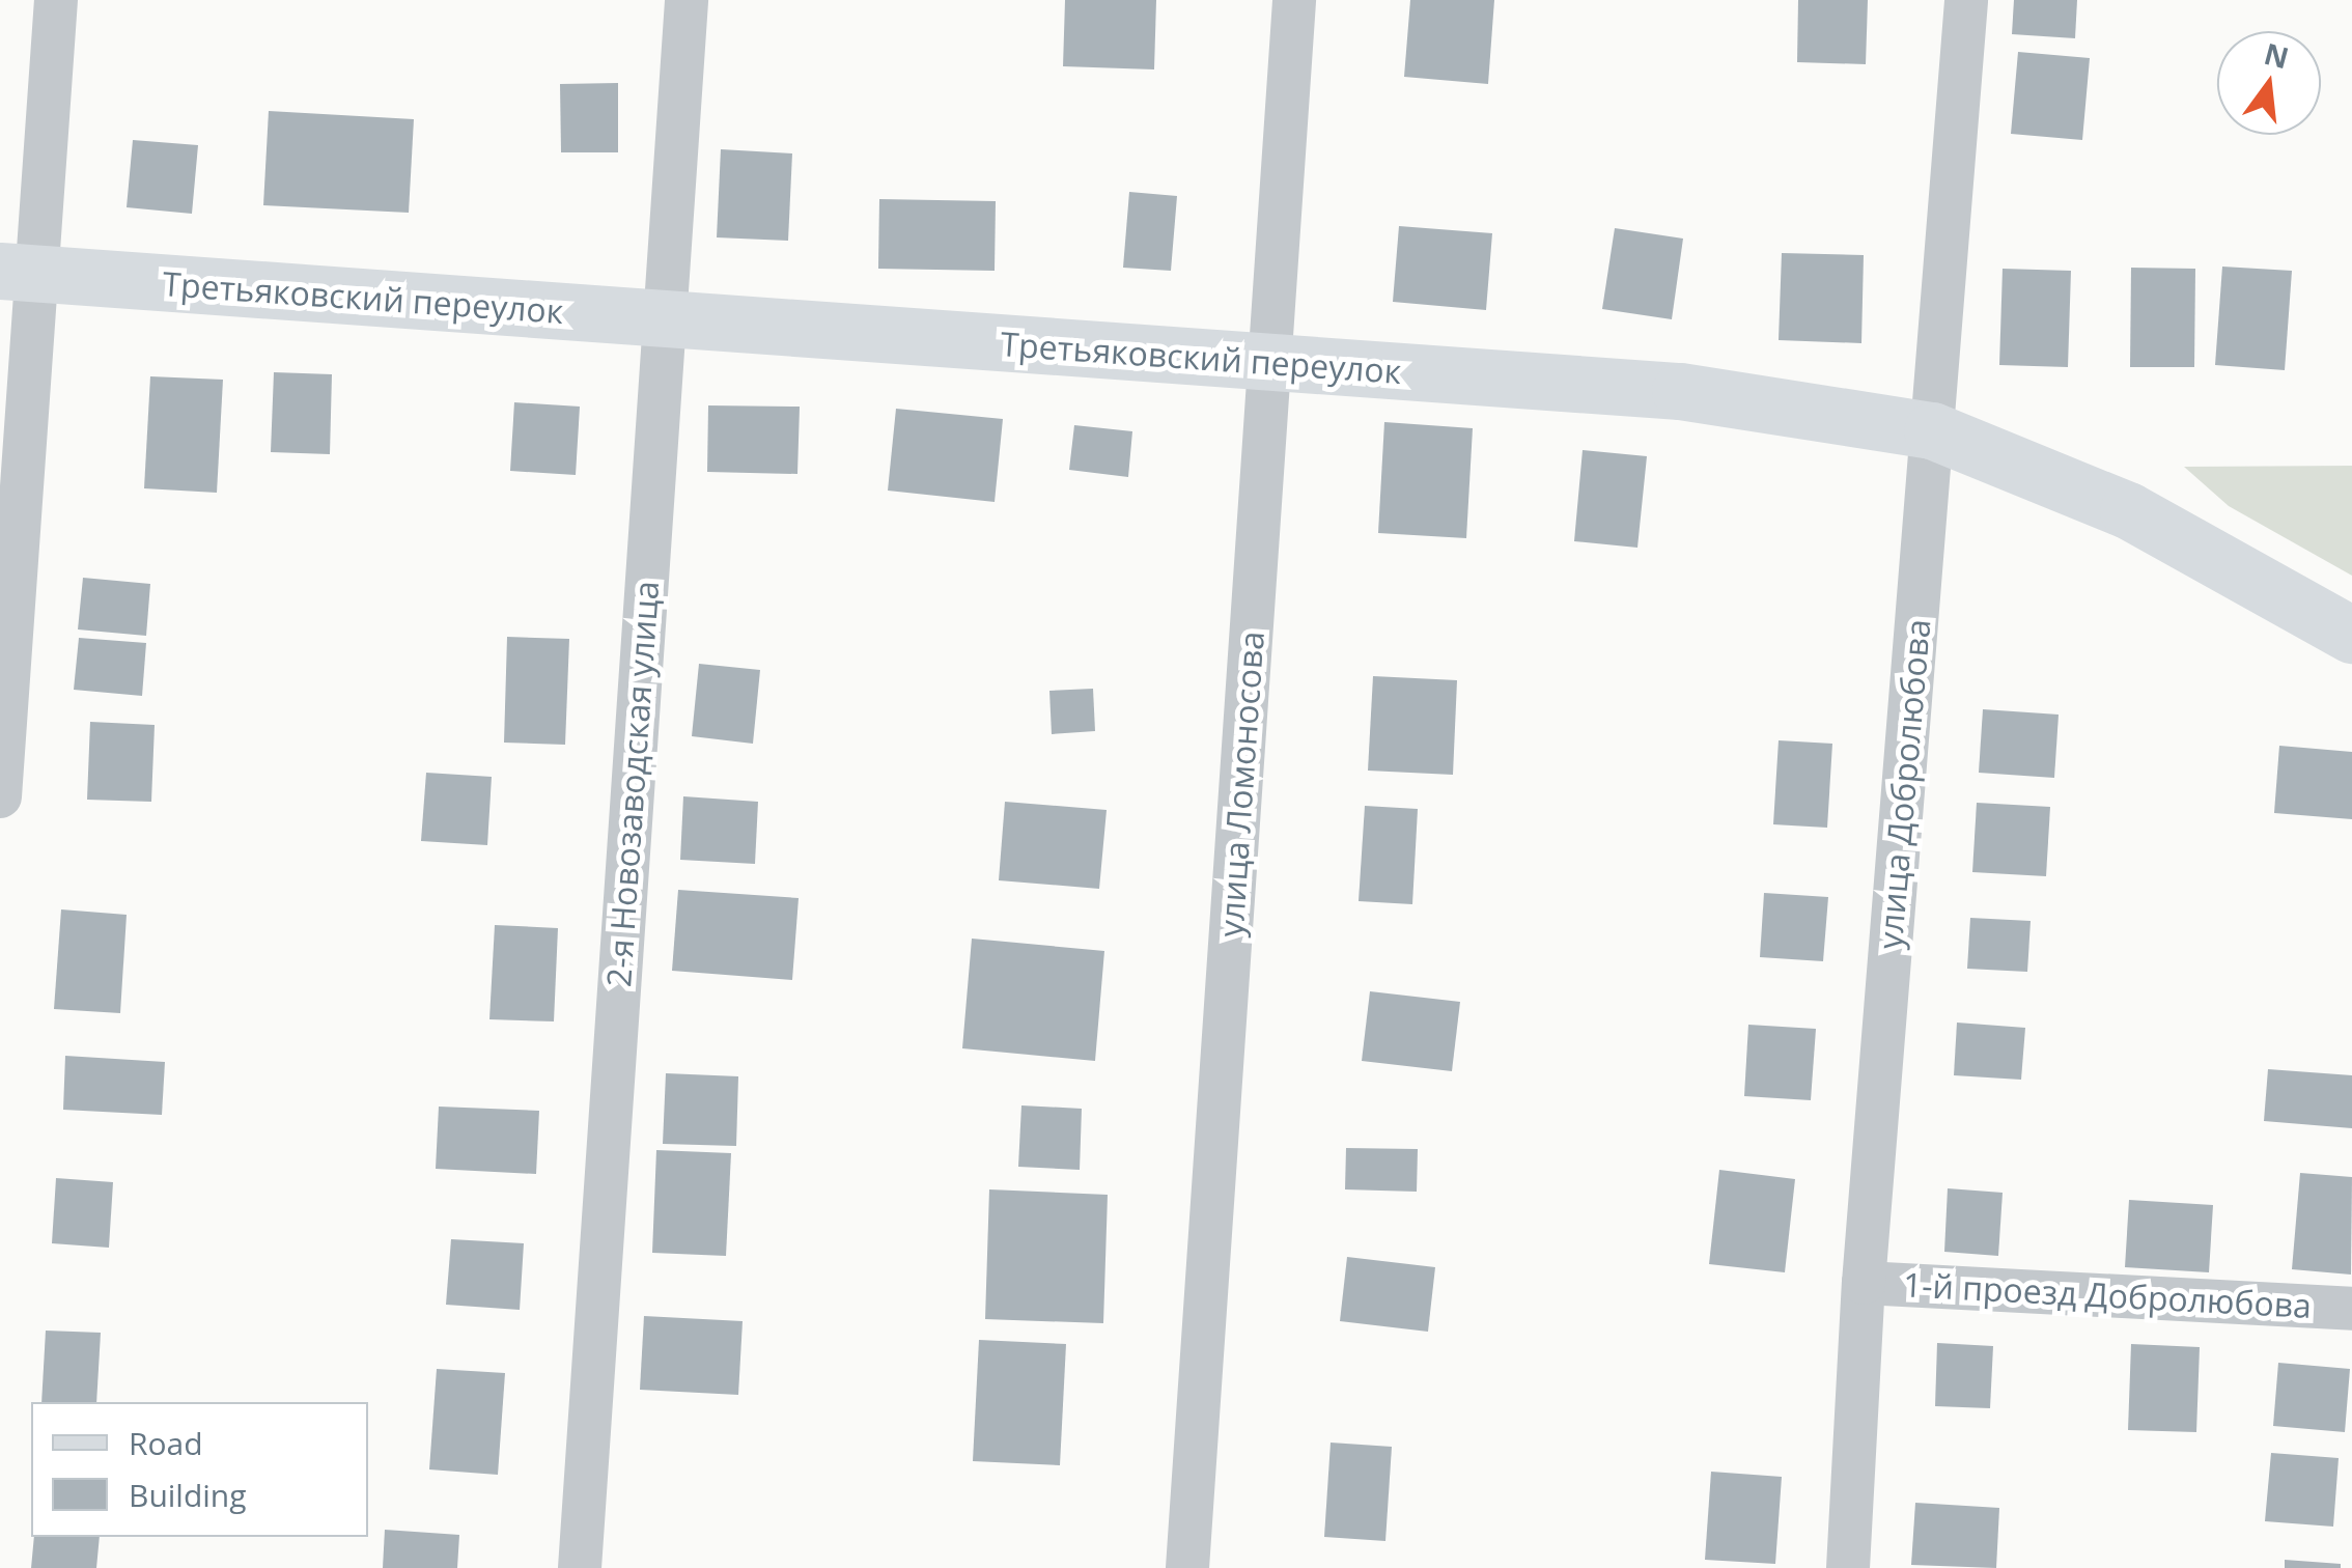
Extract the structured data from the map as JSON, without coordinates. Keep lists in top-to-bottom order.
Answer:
{
  "streets": {
    "main road": ["Третьяковский переулок"],
    "street": [
      "2-я Новозаводская улица",
      "улица Ломоносова",
      "улица Добролюбова",
      "1-й проезд Добролюбова"
    ]
  },
  "crossings": [
    ["Третьяковский переулок", "2-я Новозаводская улица"],
    ["Третьяковский переулок", "улица Ломоносова"],
    ["Третьяковский переулок", "улица Добролюбова"],
    ["улица Добролюбова", "1-й проезд Добролюбова"]
  ],
  "legend": ["Road", "Building"],
  "north": "top"
}
